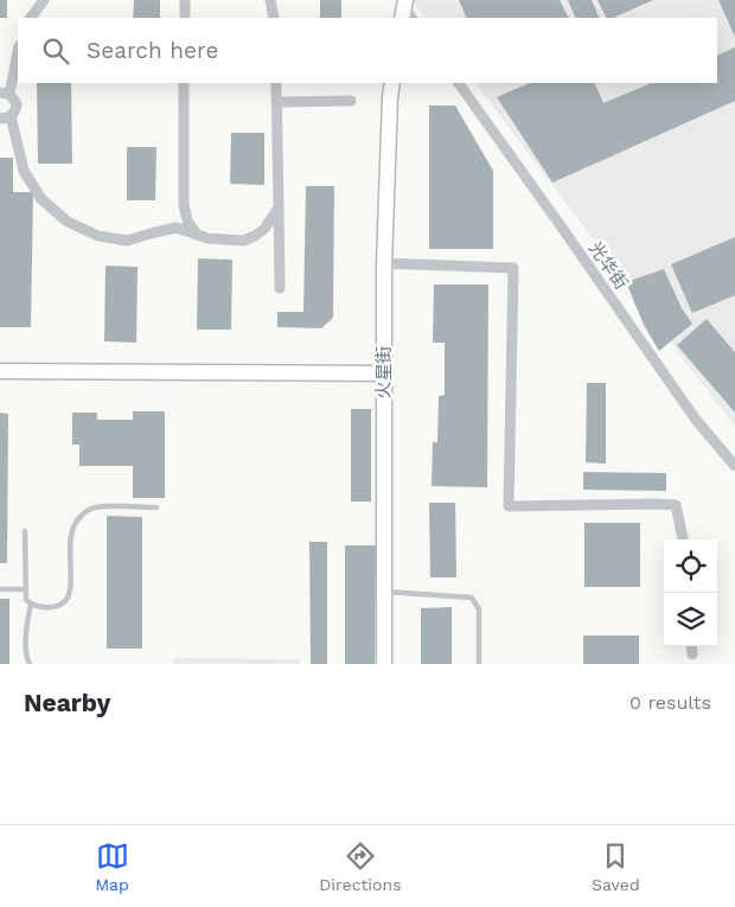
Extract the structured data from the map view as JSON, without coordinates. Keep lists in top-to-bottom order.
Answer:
{
  "streets": {
    "street": ["光华街", "火星街"]
  },
  "page": {
    "search": "Search here",
    "heading": ["Nearby", "0 results"],
    "nav": ["Map", "Directions", "Saved"]
  }
}
